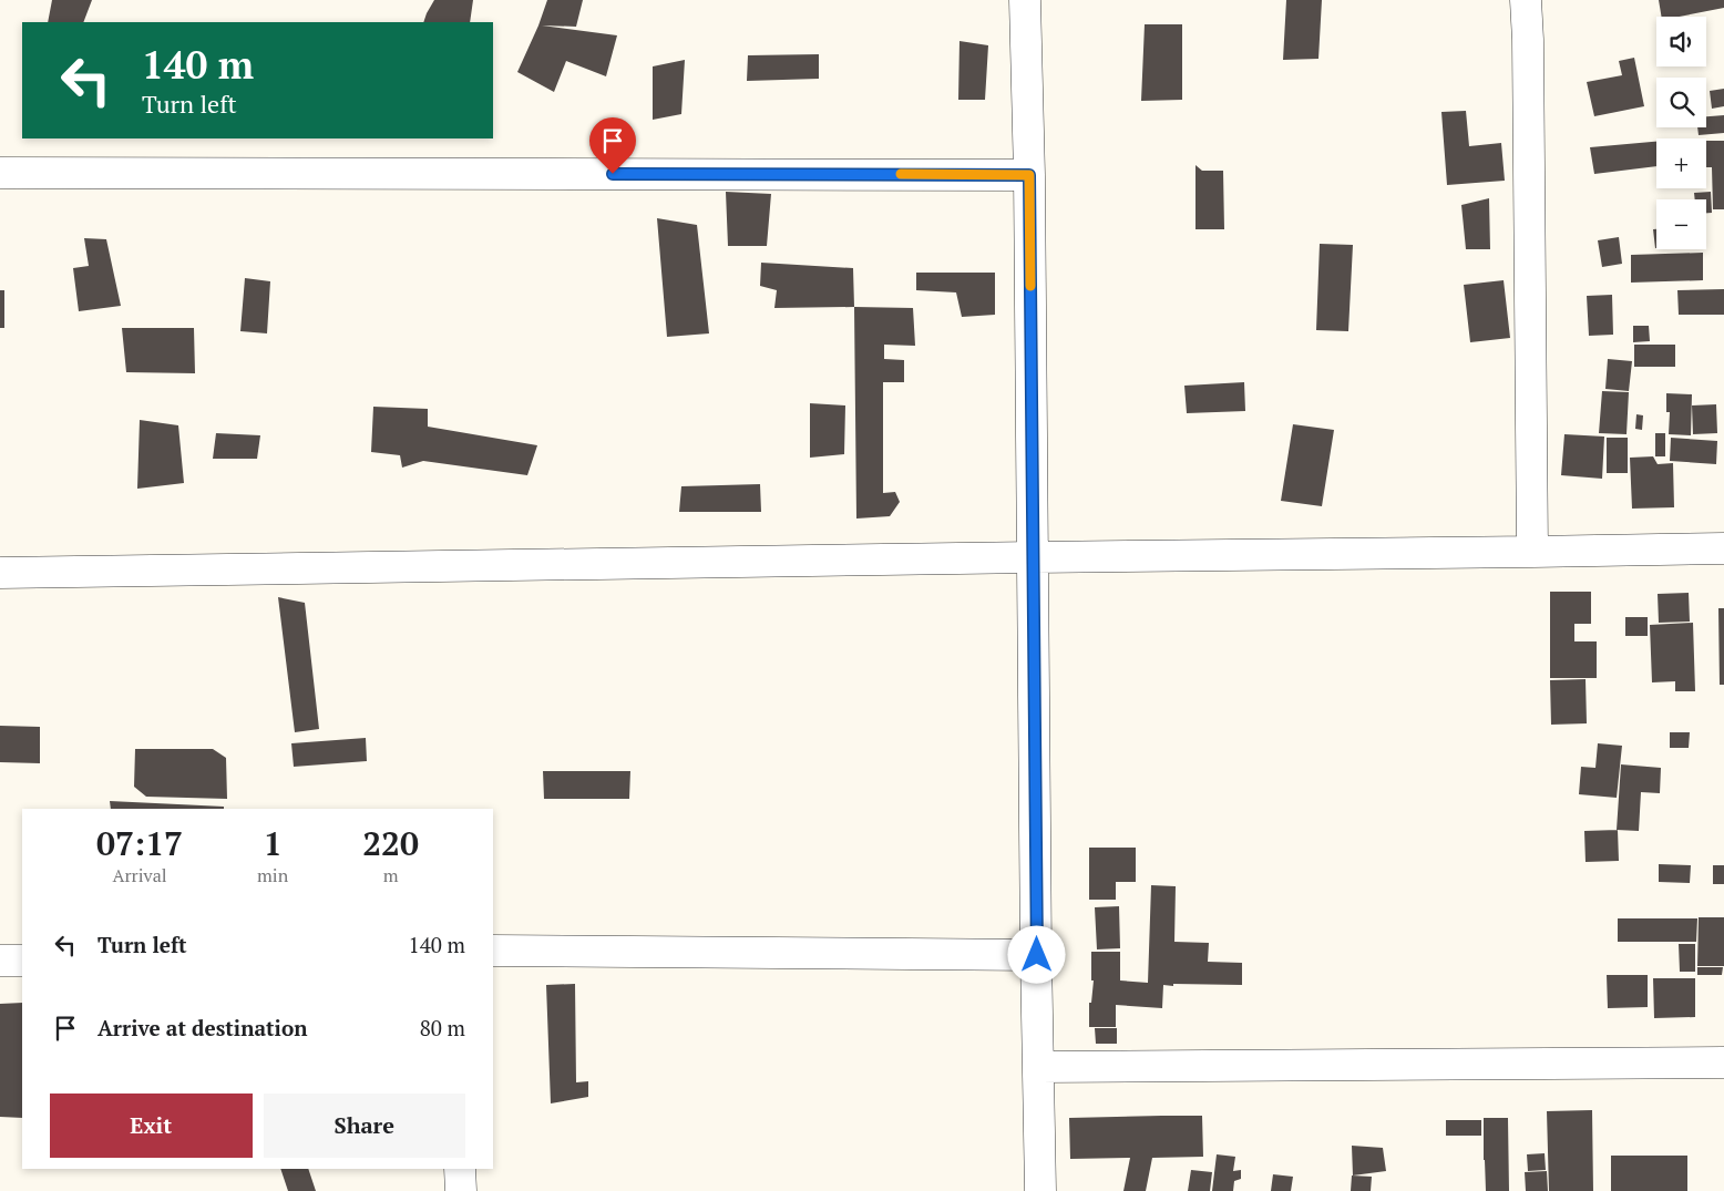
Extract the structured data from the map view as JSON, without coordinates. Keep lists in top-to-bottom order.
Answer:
{
  "page": {
    "map_buttons": ["+", "−"],
    "turn": ["140 m", "Turn left"],
    "eta": [
      "07:17",
      "Arrival",
      "1",
      "min",
      "220",
      "m"
    ],
    "list": [
      {
        "name": "Turn left",
        "value": "140 m"
      },
      {
        "name": "Arrive at destination",
        "value": "80 m"
      }
    ],
    "buttons": ["Exit", "Share"]
  }
}
